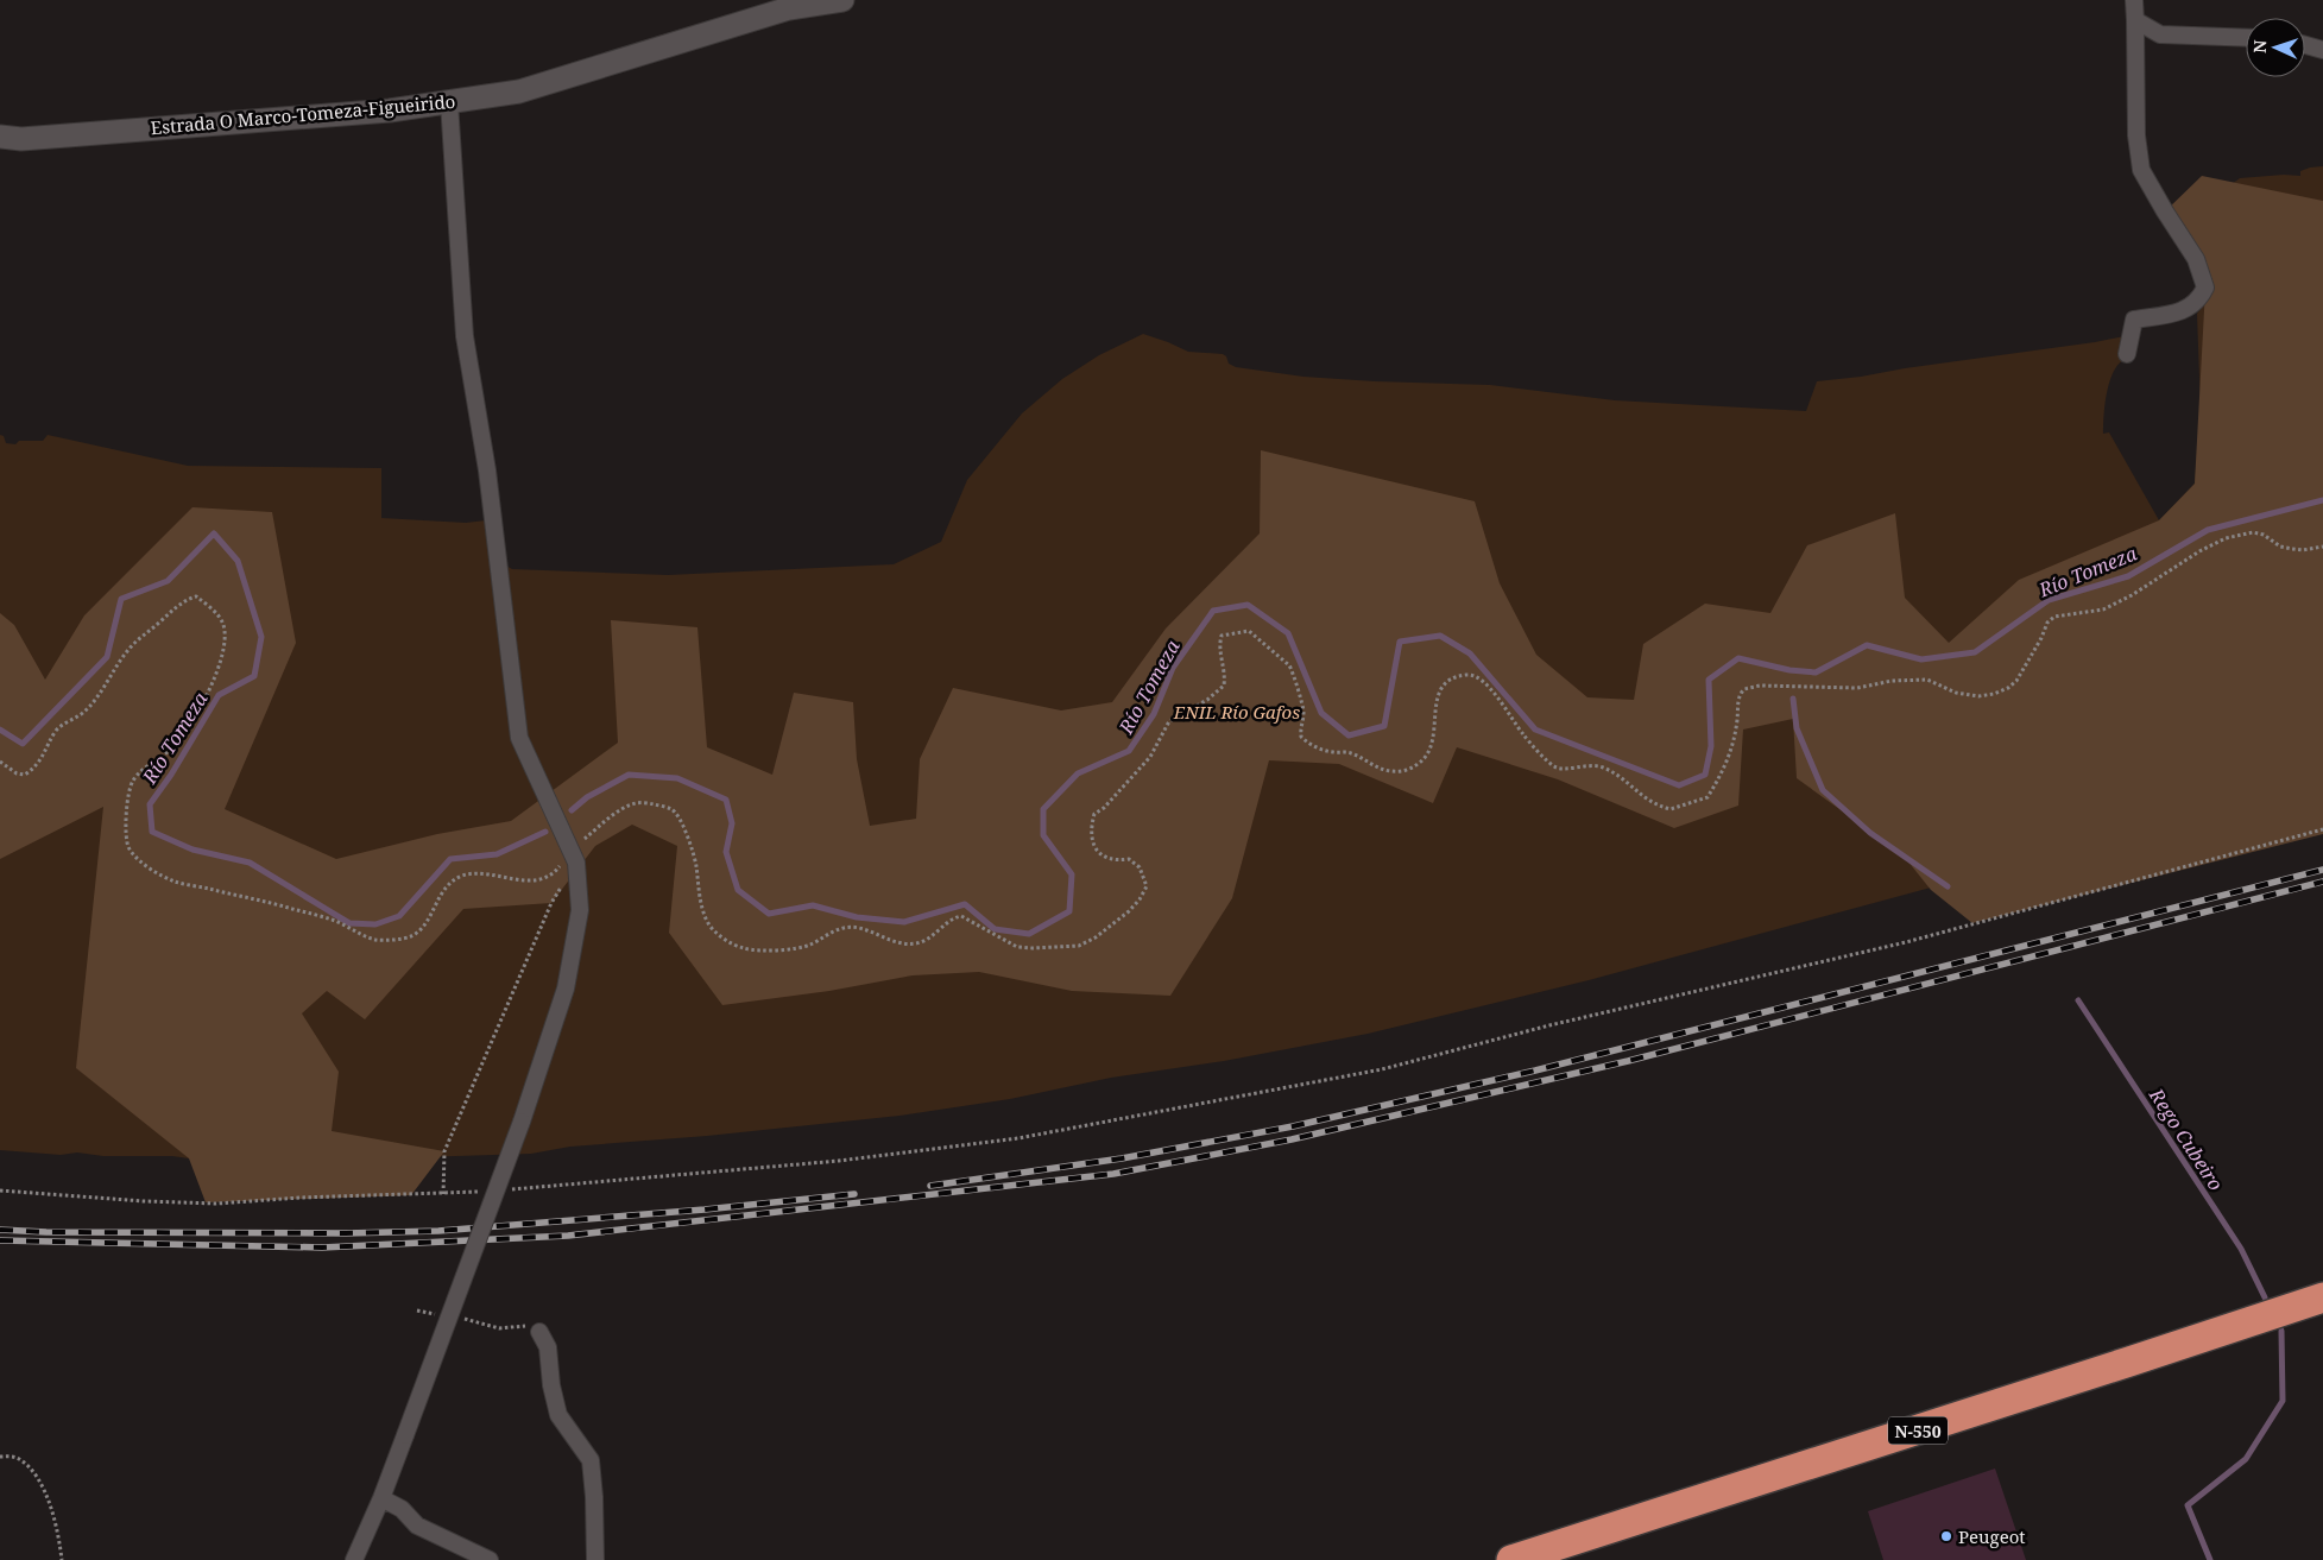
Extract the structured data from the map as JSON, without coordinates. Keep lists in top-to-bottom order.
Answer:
{
  "streets": {
    "highway": ["N-550"],
    "street": ["Estrada O Marco-Tomeza-Figueirido"]
  },
  "water": ["Río Tomeza", "Rego Cubeiro"],
  "parks": ["ENIL Río Gafos"],
  "places": ["Peugeot"],
  "north": "left"
}
